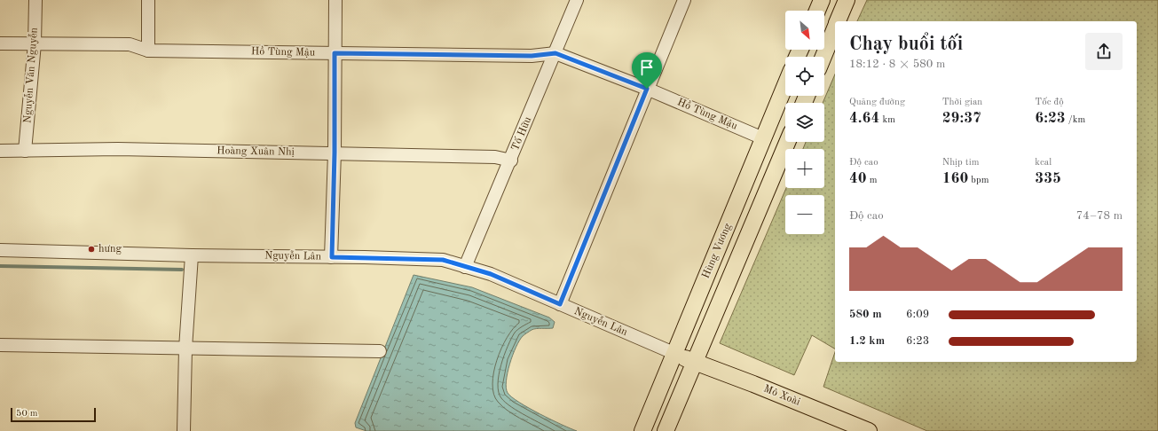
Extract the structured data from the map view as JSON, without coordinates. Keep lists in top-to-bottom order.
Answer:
{
  "streets": {
    "main road": ["Hùng Vương", "Mô Xoài"],
    "street": [
      "Hồ Tùng Mậu",
      "Nguyễn Văn Nguyễn",
      "Tố Hữu",
      "Hoàng Xuân Nhị",
      "Nguyễn Lân"
    ]
  },
  "crossings": [
    ["Hồ Tùng Mậu", "Nguyễn Văn Nguyễn"],
    ["Hồ Tùng Mậu", "Tố Hữu"],
    ["Hồ Tùng Mậu", "Hùng Vương"],
    ["Nguyễn Văn Nguyễn", "Hoàng Xuân Nhị"],
    ["Tố Hữu", "Hoàng Xuân Nhị"],
    ["Tố Hữu", "Nguyễn Lân"],
    ["Hùng Vương", "Nguyễn Lân"],
    ["Hùng Vương", "Mô Xoài"],
    ["Nguyễn Lân", "Mô Xoài"]
  ],
  "places": ["hưng"],
  "scale_bar": "50 m",
  "north": "bottom right",
  "page": {
    "map_buttons": ["+", "−"],
    "heading": ["Chạy buổi tối", "18:12 · 8 × 580 m"],
    "stats": [
      ["Quãng đường", "4.64 km"],
      ["Thời gian", "29:37"],
      ["Tốc độ", "6:23 /km"],
      ["Độ cao", "40 m"],
      ["Nhịp tim", "160 bpm"],
      ["kcal", "335"]
    ],
    "chart": ["Độ cao", "74–78 m"],
    "list": [
      {
        "name": "580 m",
        "note": "6:09"
      },
      {
        "name": "1.2 km",
        "note": "6:23"
      }
    ],
    "scale": "50 m"
  }
}
